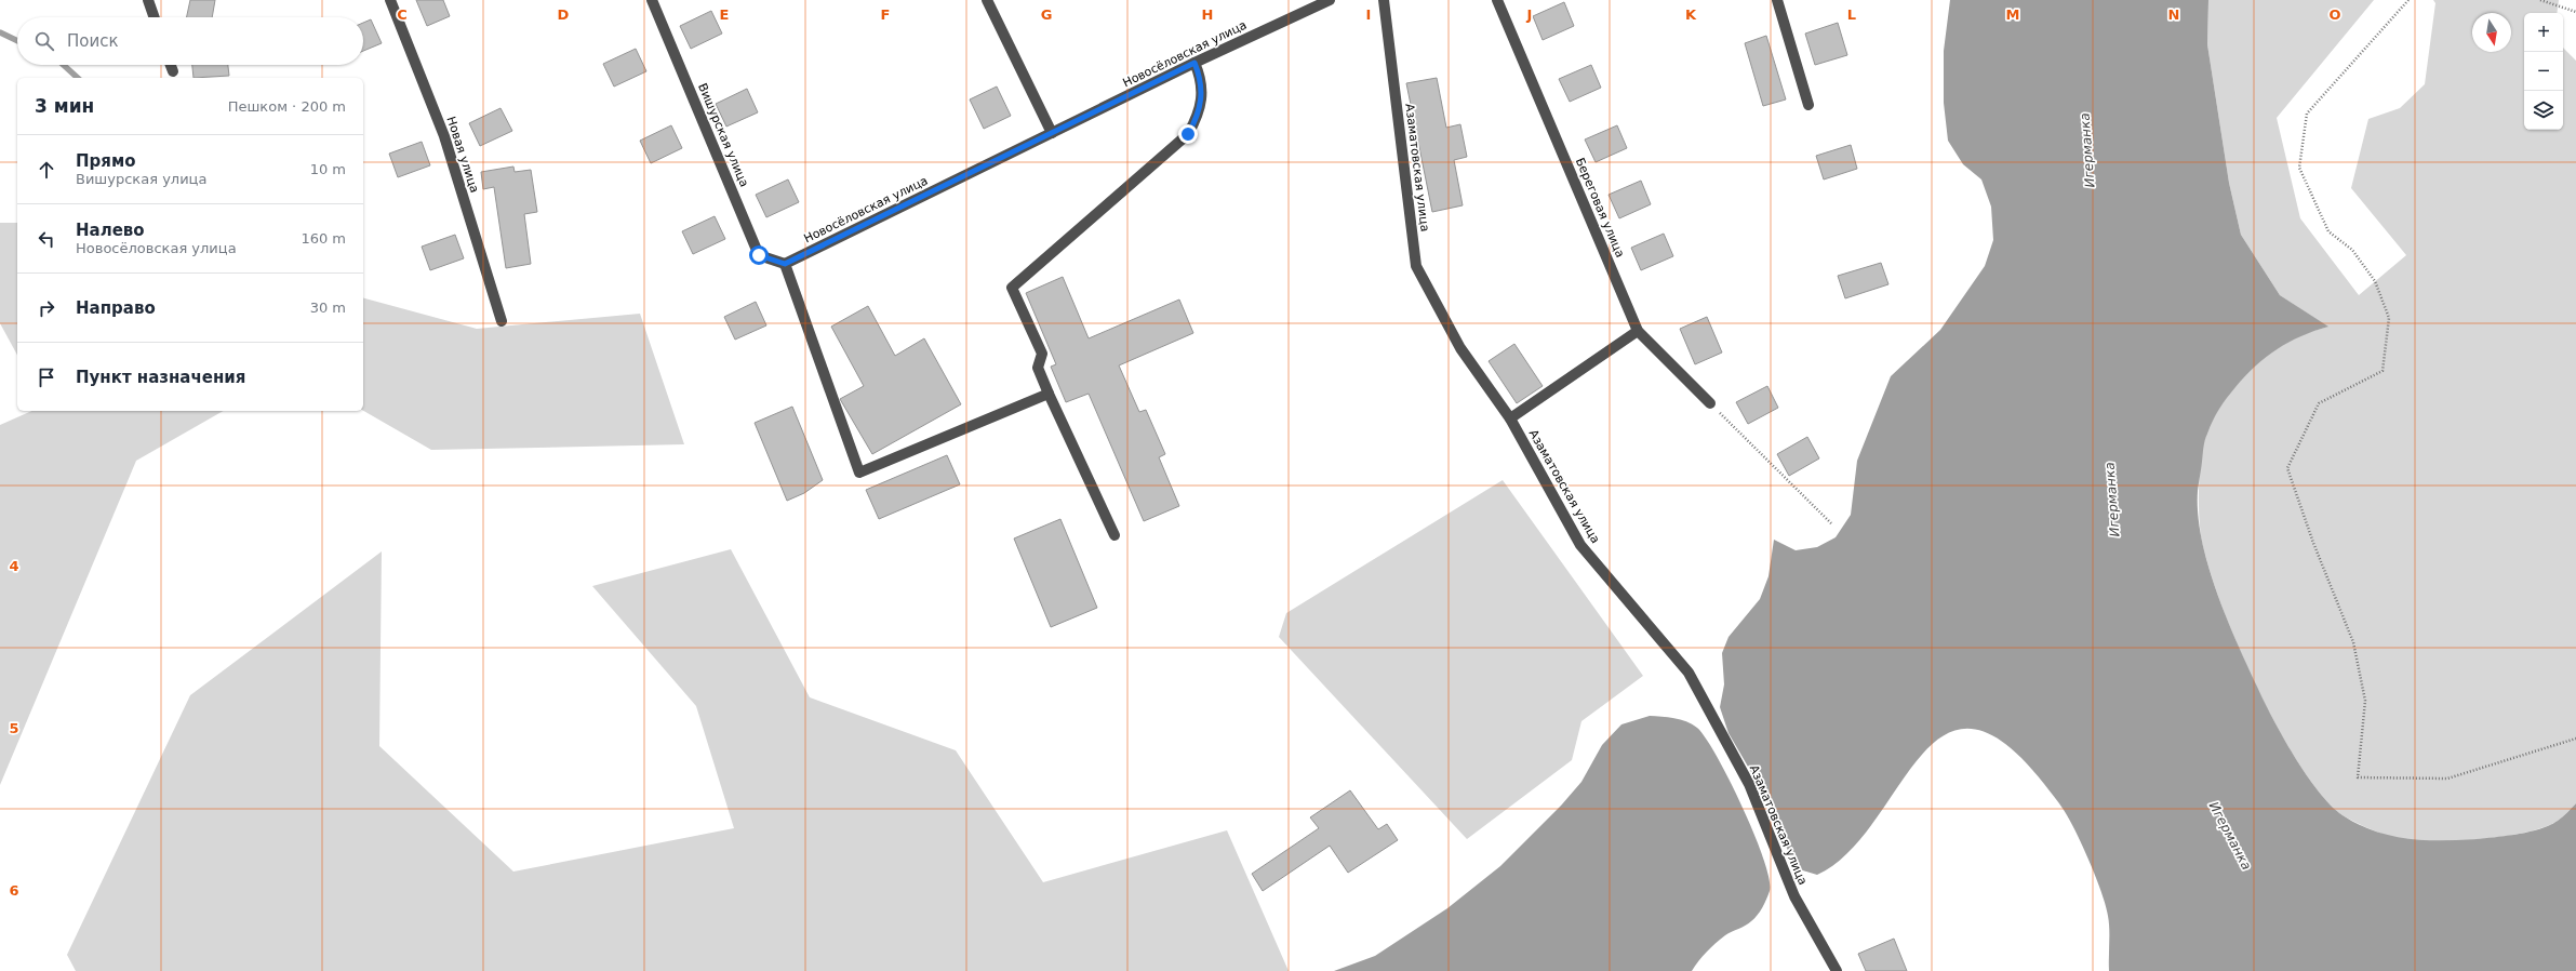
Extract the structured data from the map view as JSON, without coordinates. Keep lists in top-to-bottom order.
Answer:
{
  "streets": {
    "street": [
      "Новосёловская улица",
      "Вишурская улица",
      "Новая улица",
      "Азаматовская улица",
      "Береговая улица"
    ]
  },
  "crossings": [
    ["Новосёловская улица", "Вишурская улица"]
  ],
  "water": ["Игерманка"],
  "north": "bottom",
  "page": {
    "map_buttons": ["+", "−"],
    "search": "Поиск",
    "heading": ["3 мин", "Пешком · 200 m"],
    "list": [
      ["Прямо", "Вишурская улица", "10 m"],
      ["Налево", "Новосёловская улица", "160 m"],
      ["Направо", "30 m"],
      "Пункт назначения"
    ]
  },
  "grid": {
    "columns": [
      "C",
      "D",
      "E",
      "F",
      "G",
      "H",
      "I",
      "J",
      "K",
      "L",
      "M",
      "N",
      "O"
    ],
    "rows": ["4", "5", "6"]
  }
}
